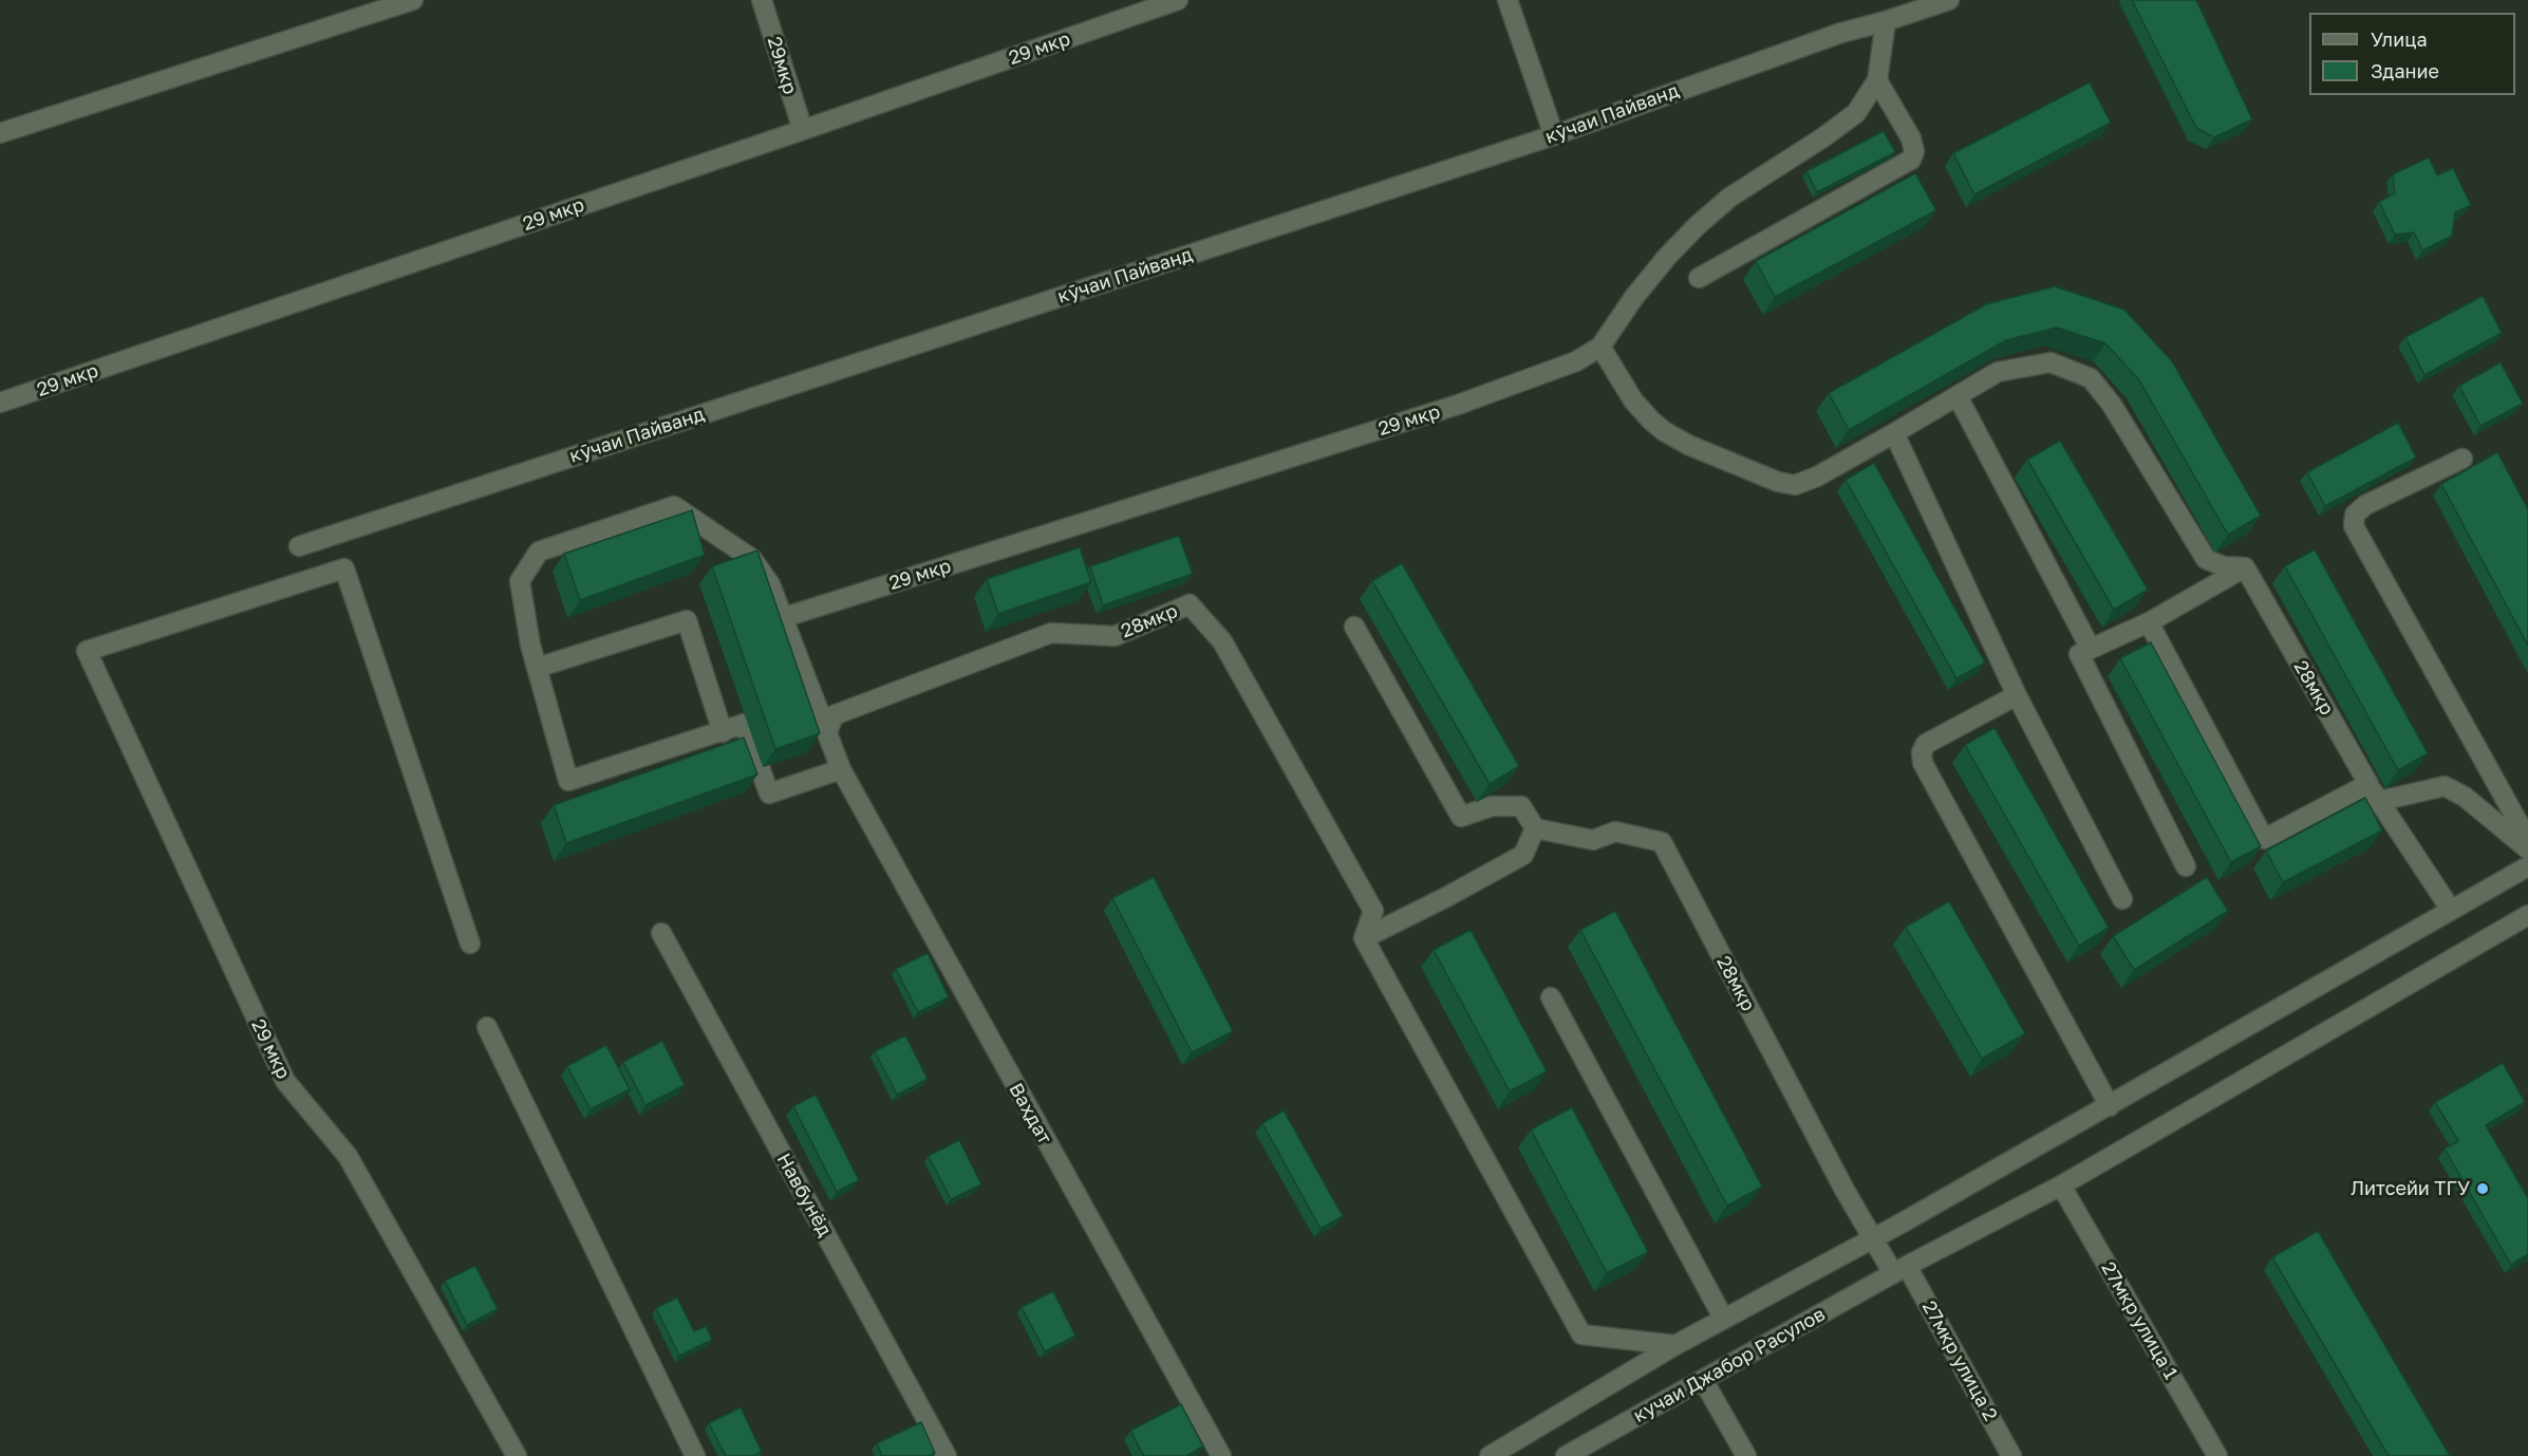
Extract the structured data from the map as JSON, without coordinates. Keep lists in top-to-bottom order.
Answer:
{
  "streets": {
    "street": [
      "29 мкр",
      "29мкр",
      "кӯчаи Пайванд",
      "28мкр",
      "Ваҳдат",
      "Навбунёд",
      "27мкр улица 1",
      "27мкр улица 2",
      "кучаи Джабор Расулов"
    ]
  },
  "crossings": [
    ["29 мкр", "29мкр"],
    ["29 мкр", "кӯчаи Пайванд"],
    ["28мкр", "27мкр улица 2"],
    ["28мкр", "кучаи Джабор Расулов"],
    ["27мкр улица 1", "кучаи Джабор Расулов"],
    ["27мкр улица 2", "кучаи Джабор Расулов"]
  ],
  "places": ["Литсейи ТГУ"],
  "legend": ["Улица", "Здание"]
}
